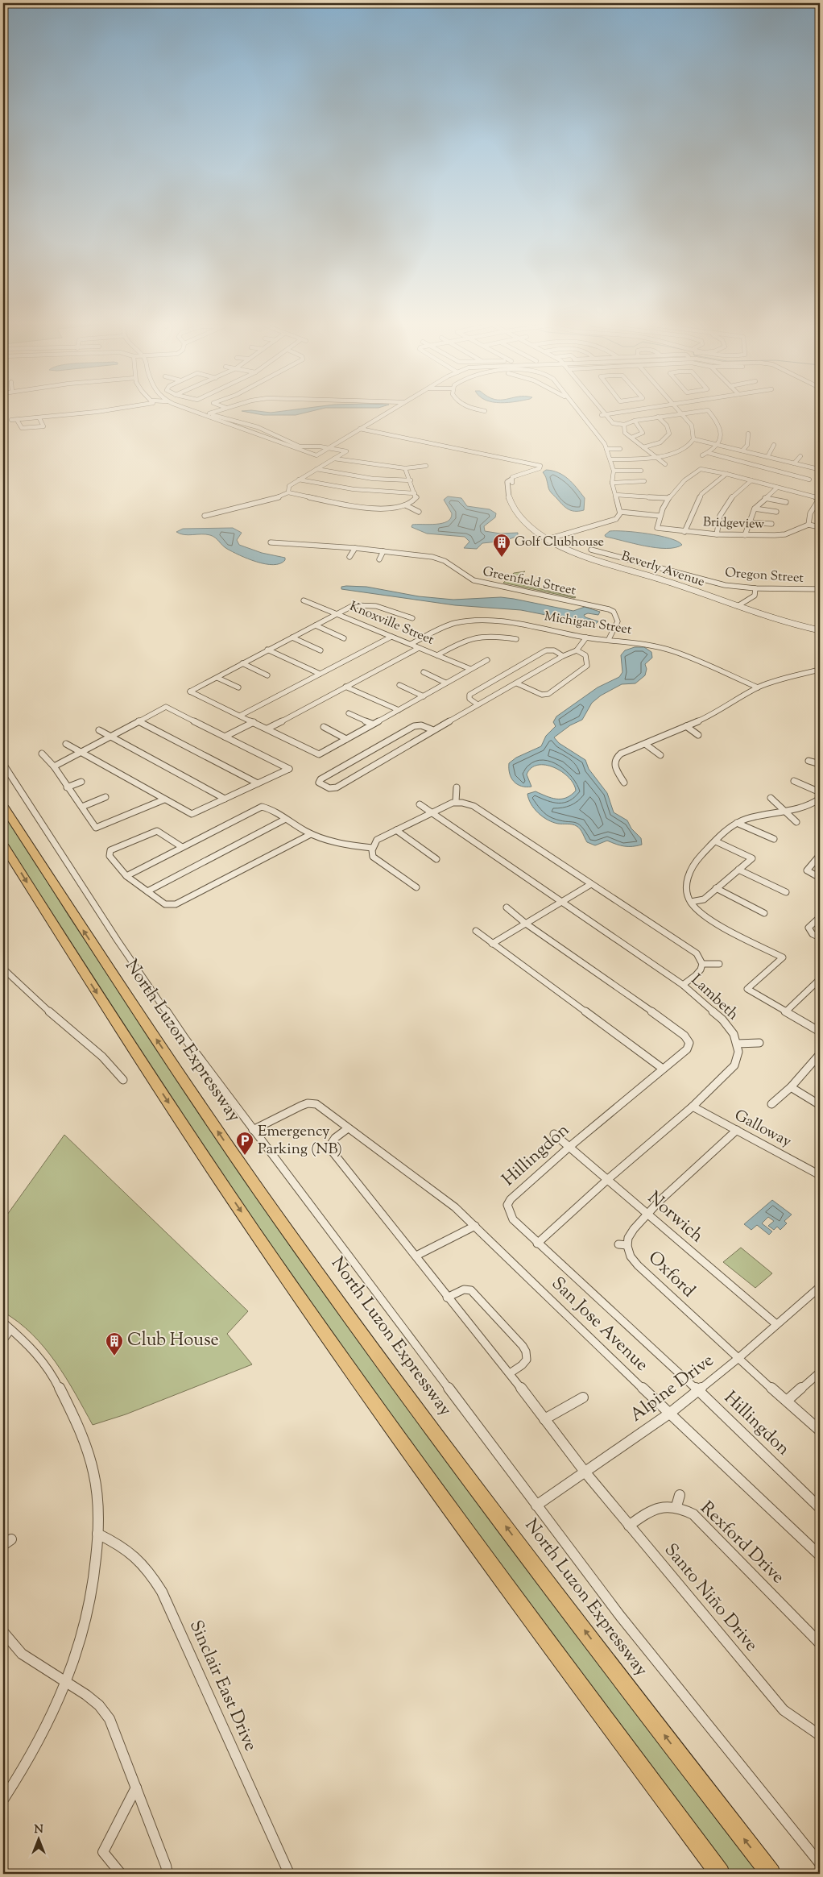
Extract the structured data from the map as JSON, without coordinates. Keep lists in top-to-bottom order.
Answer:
{
  "streets": {
    "highway": ["North Luzon Expressway"],
    "street": [
      "Bridgeview",
      "Beverly Avenue",
      "Oregon Street",
      "Greenfield Street",
      "Knoxville Street",
      "Michigan Street",
      "Lambeth",
      "Galloway",
      "Hillingdon",
      "Norwich",
      "Oxford",
      "San Jose Avenue",
      "Alpine Drive",
      "Rexford Drive",
      "Santo Niño Drive",
      "Sinclair East Drive"
    ]
  },
  "crossings": [
    ["Greenfield Street", "Michigan Street"],
    ["Knoxville Street", "Michigan Street"],
    ["Lambeth", "Galloway"],
    ["Lambeth", "Hillingdon"],
    ["Lambeth", "Norwich"],
    ["Hillingdon", "Norwich"],
    ["Hillingdon", "Alpine Drive"],
    ["Norwich", "Alpine Drive"],
    ["Oxford", "Alpine Drive"],
    ["San Jose Avenue", "Alpine Drive"],
    ["San Jose Avenue", "Santo Niño Drive"],
    ["Alpine Drive", "Santo Niño Drive"],
    ["Rexford Drive", "Santo Niño Drive"]
  ],
  "places": {
    "building": ["Golf Clubhouse", "Club House"],
    "parking": ["Emergency Parking (NB)"]
  },
  "north": "top"
}
